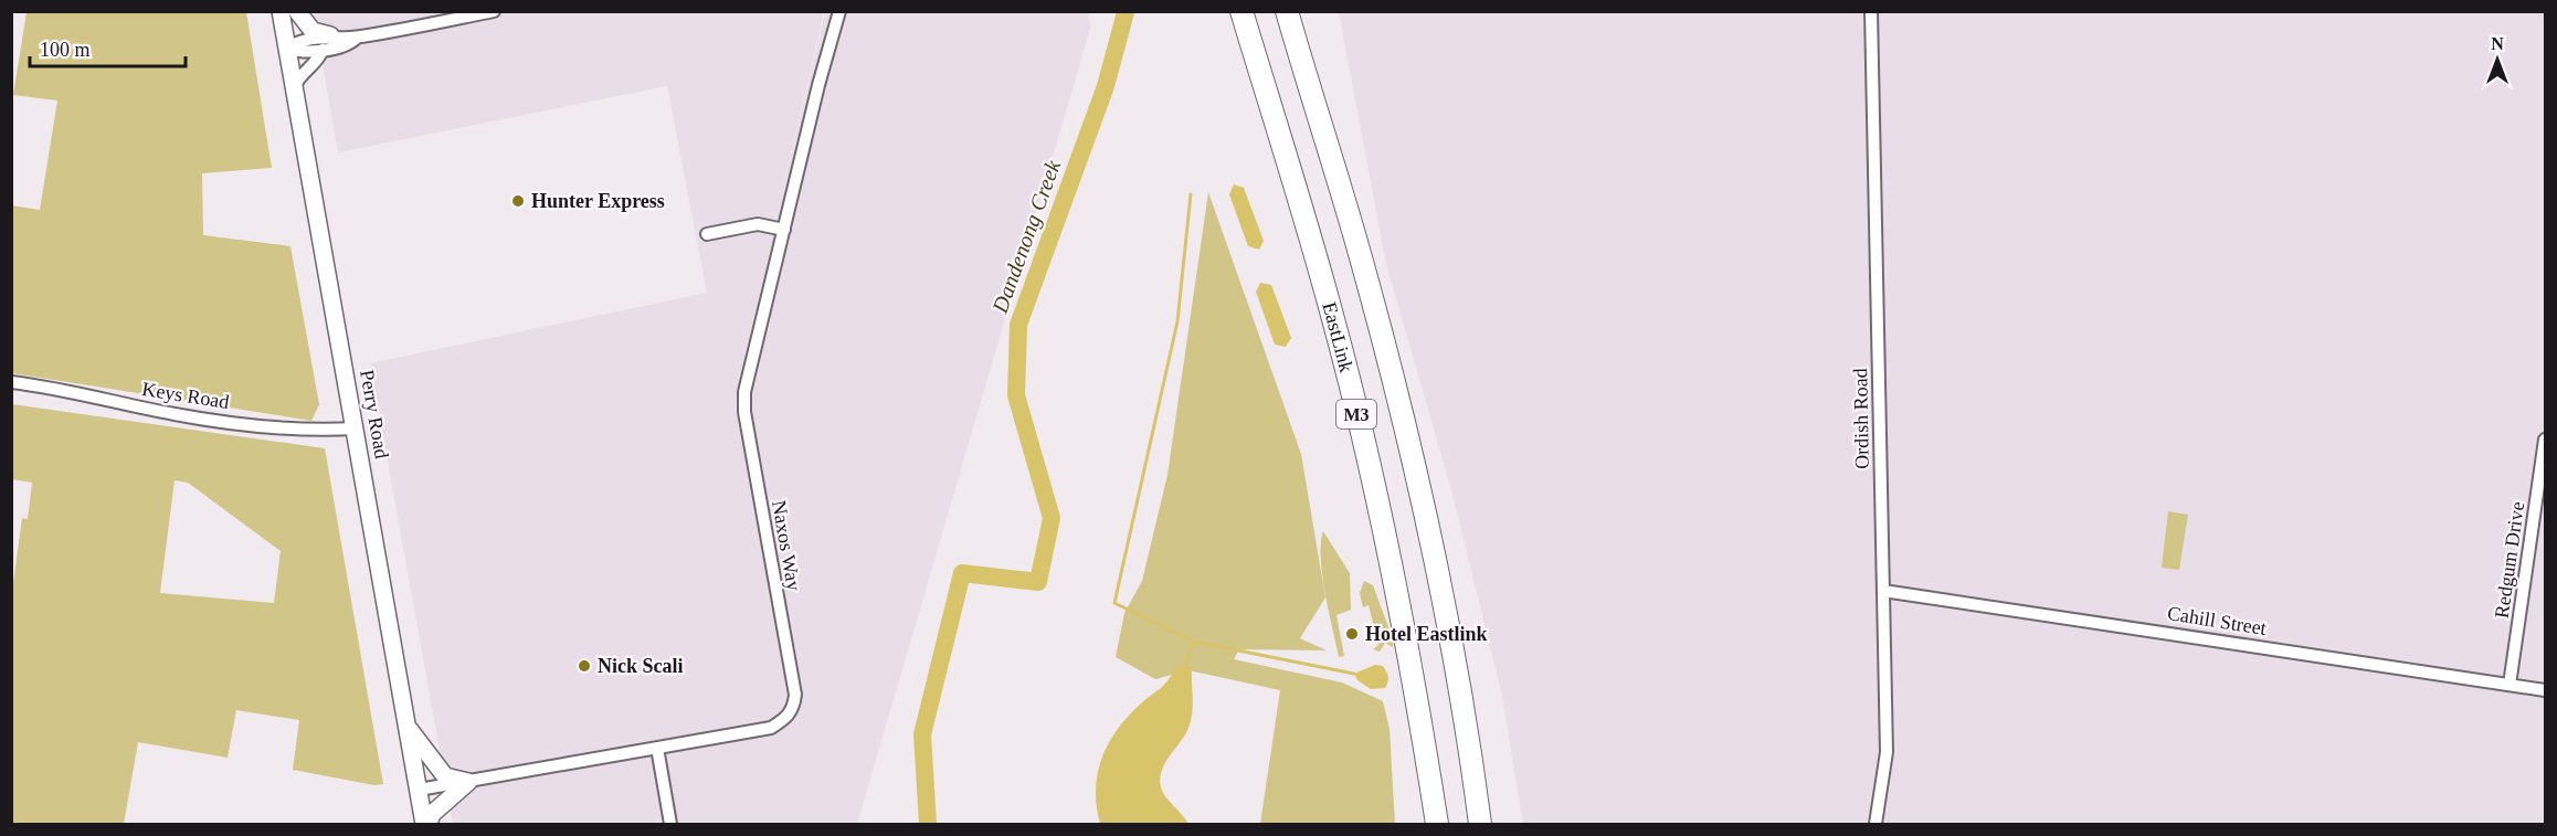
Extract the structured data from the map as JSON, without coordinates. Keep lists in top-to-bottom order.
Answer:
{
  "streets": {
    "highway": ["EastLink", "M3"],
    "main road": ["Perry Road"],
    "street": [
      "Keys Road",
      "Ordish Road",
      "Naxos Way",
      "Redgum Drive",
      "Cahill Street"
    ]
  },
  "crossings": [
    ["Keys Road", "Perry Road"],
    ["Perry Road", "Naxos Way"],
    ["Ordish Road", "Cahill Street"],
    ["Redgum Drive", "Cahill Street"]
  ],
  "water": ["Dandenong Creek"],
  "places": ["Hunter Express", "Hotel Eastlink", "Nick Scali"],
  "scale_bar": "100 m",
  "north": "top"
}
